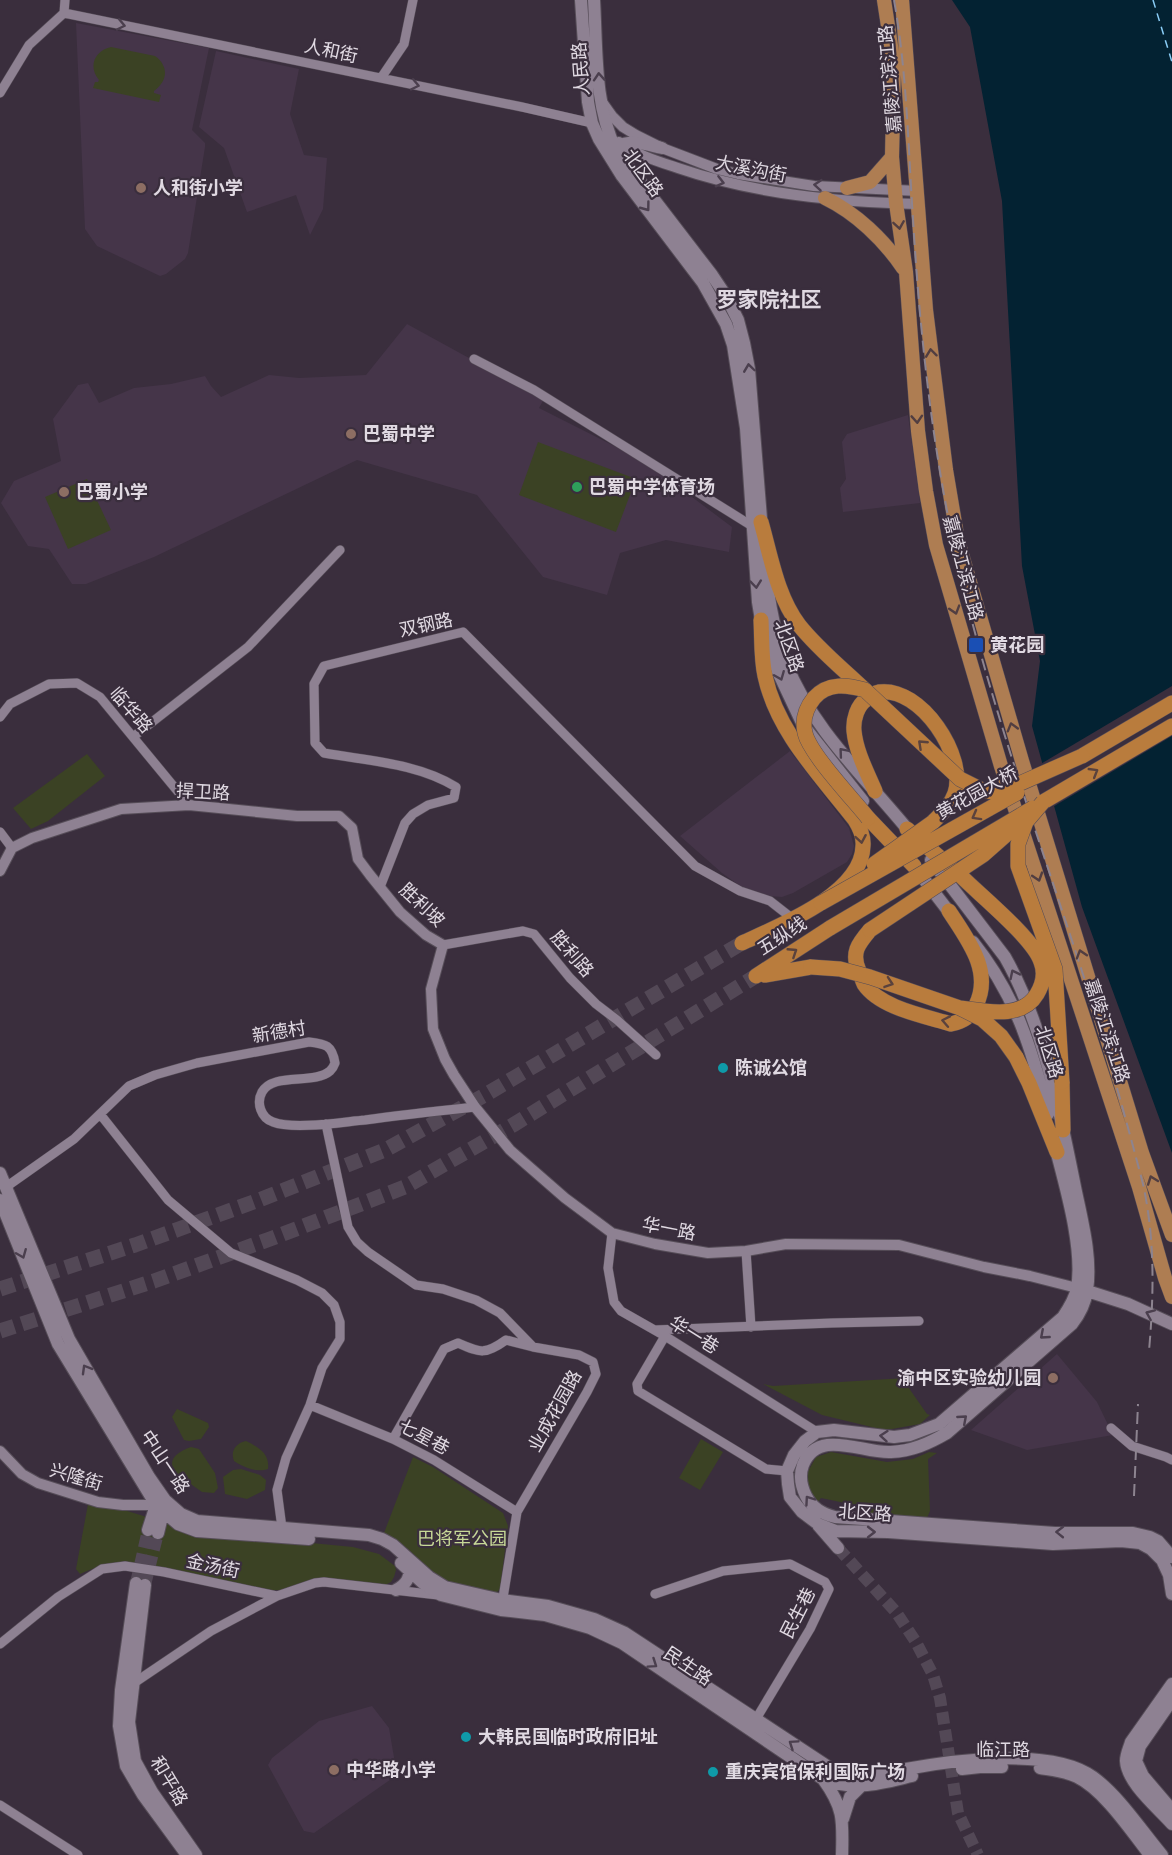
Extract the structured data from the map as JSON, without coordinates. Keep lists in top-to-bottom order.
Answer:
{
  "streets": {
    "highway": ["黄花园大桥", "五纵线"],
    "main road": [
      "人民路",
      "嘉陵江滨江路",
      "北区路",
      "中山一路",
      "民生路",
      "临江路",
      "和平路"
    ],
    "street": [
      "人和街",
      "大溪沟街",
      "双钢路",
      "临华路",
      "捍卫路",
      "胜利坡",
      "胜利路",
      "新德村",
      "华一路",
      "华一巷",
      "业成花园路",
      "七星巷",
      "兴隆街",
      "金汤街",
      "民生巷"
    ]
  },
  "crossings": [
    ["人和街", "人民路"],
    ["人和街", "北区路"],
    ["人民路", "大溪沟街"],
    ["人民路", "北区路"],
    ["嘉陵江滨江路", "大溪沟街"],
    ["大溪沟街", "北区路"],
    ["北区路", "华一路"],
    ["北区路", "华一巷"],
    ["双钢路", "捍卫路"],
    ["双钢路", "黄花园大桥"],
    ["双钢路", "胜利坡"],
    ["双钢路", "五纵线"],
    ["临华路", "捍卫路"],
    ["捍卫路", "胜利坡"],
    ["黄花园大桥", "五纵线"],
    ["胜利坡", "胜利路"],
    ["胜利坡", "华一路"],
    ["胜利路", "华一路"],
    ["新德村", "华一路"],
    ["新德村", "中山一路"],
    ["华一路", "华一巷"],
    ["业成花园路", "七星巷"],
    ["业成花园路", "民生路"],
    ["中山一路", "兴隆街"],
    ["中山一路", "民生路"],
    ["民生巷", "民生路"],
    ["民生路", "临江路"]
  ],
  "one_way": ["人和街", "黄花园大桥"],
  "districts": ["罗家院社区"],
  "parks": ["巴将军公园"],
  "places": {
    "other": [
      "人和街小学",
      "巴蜀中学",
      "巴蜀中学体育场",
      "巴蜀小学",
      "陈诚公馆",
      "渝中区实验幼儿园",
      "大韩民国临时政府旧址",
      "中华路小学",
      "重庆宾馆保利国际广场"
    ],
    "transit": ["黄花园"]
  }
}
